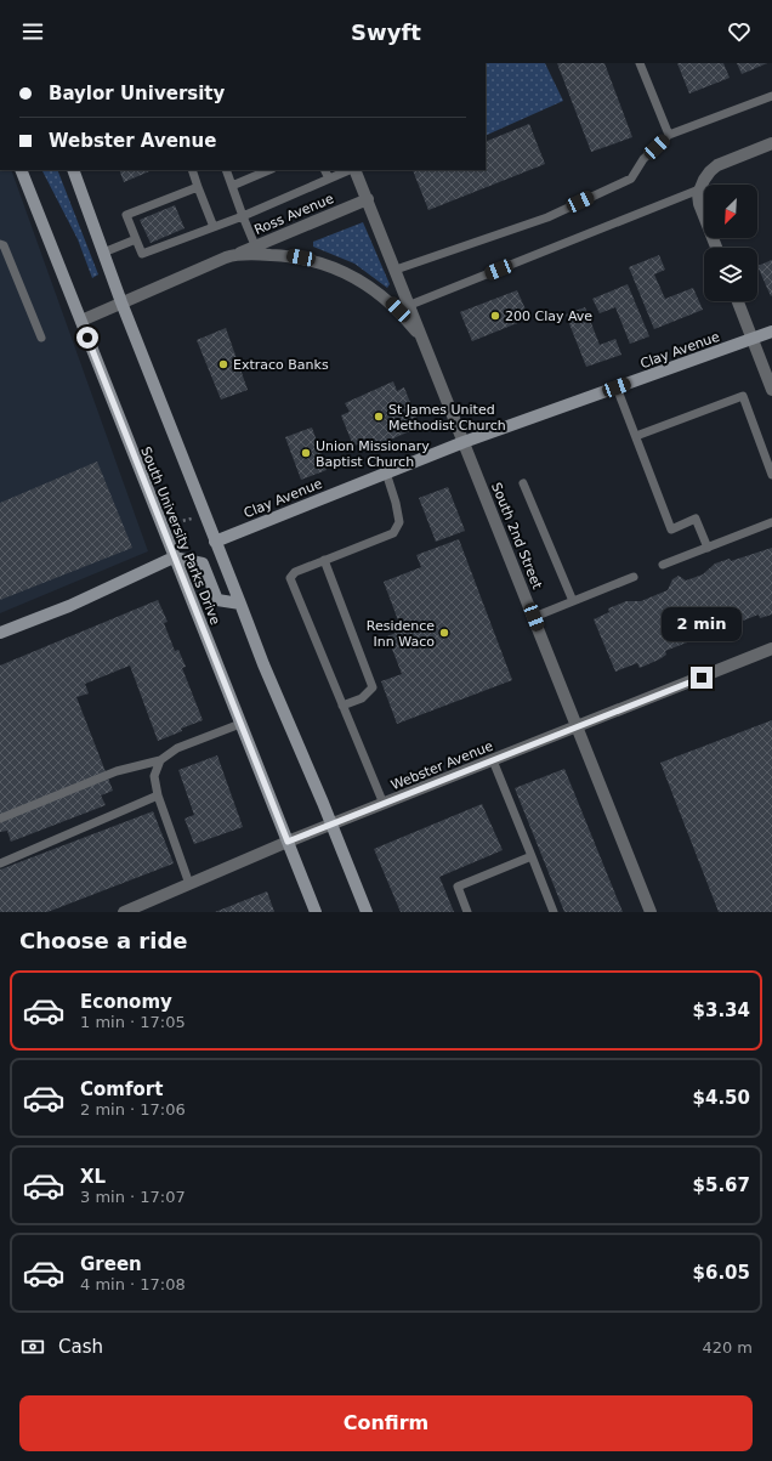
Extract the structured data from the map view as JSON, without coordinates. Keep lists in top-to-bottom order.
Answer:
{
  "streets": {
    "main road": ["Clay Avenue", "South University Parks Drive"],
    "street": ["Ross Avenue", "South 2nd Street", "Webster Avenue"]
  },
  "crossings": [
    ["Ross Avenue", "South University Parks Drive"],
    ["Ross Avenue", "South 2nd Street"],
    ["Clay Avenue", "South 2nd Street"],
    ["South University Parks Drive", "Webster Avenue"],
    ["South 2nd Street", "Webster Avenue"]
  ],
  "places": [
    "200 Clay Ave",
    "Extraco Banks",
    "St James United Methodist Church",
    "Union Missionary Baptist Church",
    "Residence Inn Waco"
  ],
  "north": "bottom left",
  "page": {
    "header": "Swyft",
    "banner": ["Baylor University", "Webster Avenue"],
    "bubble": "2 min",
    "heading": "Choose a ride",
    "list": [
      {
        "name": "Economy",
        "note": "1 min · 17:05",
        "value": "$3.34"
      },
      {
        "name": "Comfort",
        "note": "2 min · 17:06",
        "value": "$4.50"
      },
      {
        "name": "XL",
        "note": "3 min · 17:07",
        "value": "$5.67"
      },
      {
        "name": "Green",
        "note": "4 min · 17:08",
        "value": "$6.05"
      }
    ],
    "pay": ["Cash", "420 m"],
    "buttons": "Confirm"
  }
}
